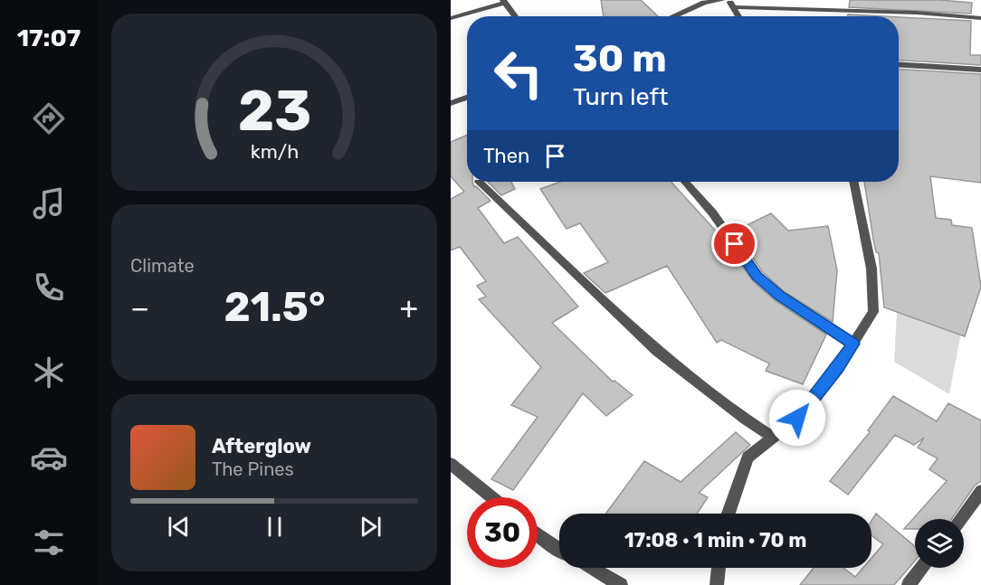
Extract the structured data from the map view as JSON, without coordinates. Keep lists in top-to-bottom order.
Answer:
{
  "page": {
    "tabs": "17:07",
    "turn": ["30 m", "Turn left"],
    "then": "Then",
    "tile": "Climate",
    "heat": ["−", "21.5°", "+"],
    "song": ["Afterglow", "The Pines"],
    "limit": "30",
    "trip": "17:08 · 1 min · 70 m",
    "gauge": ["23", "km/h"]
  }
}
